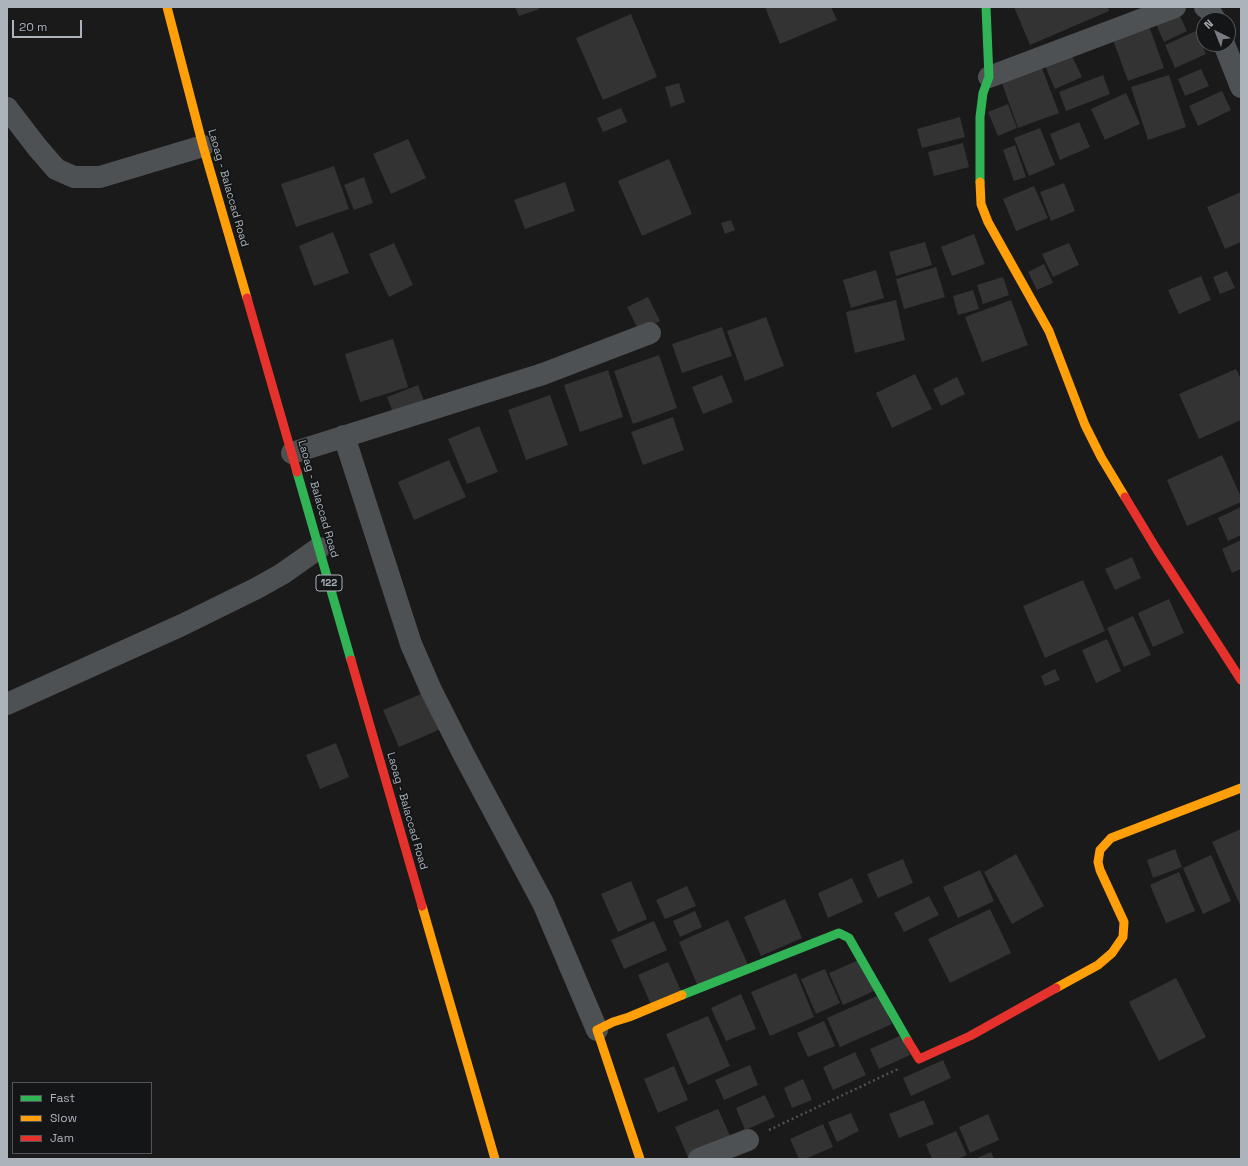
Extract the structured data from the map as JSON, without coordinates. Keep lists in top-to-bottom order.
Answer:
{
  "streets": {
    "street": ["Laoag - Balaccad Road", "122"]
  },
  "legend": ["Fast", "Slow", "Jam"],
  "scale_bar": "20 m",
  "north": "top left"
}
